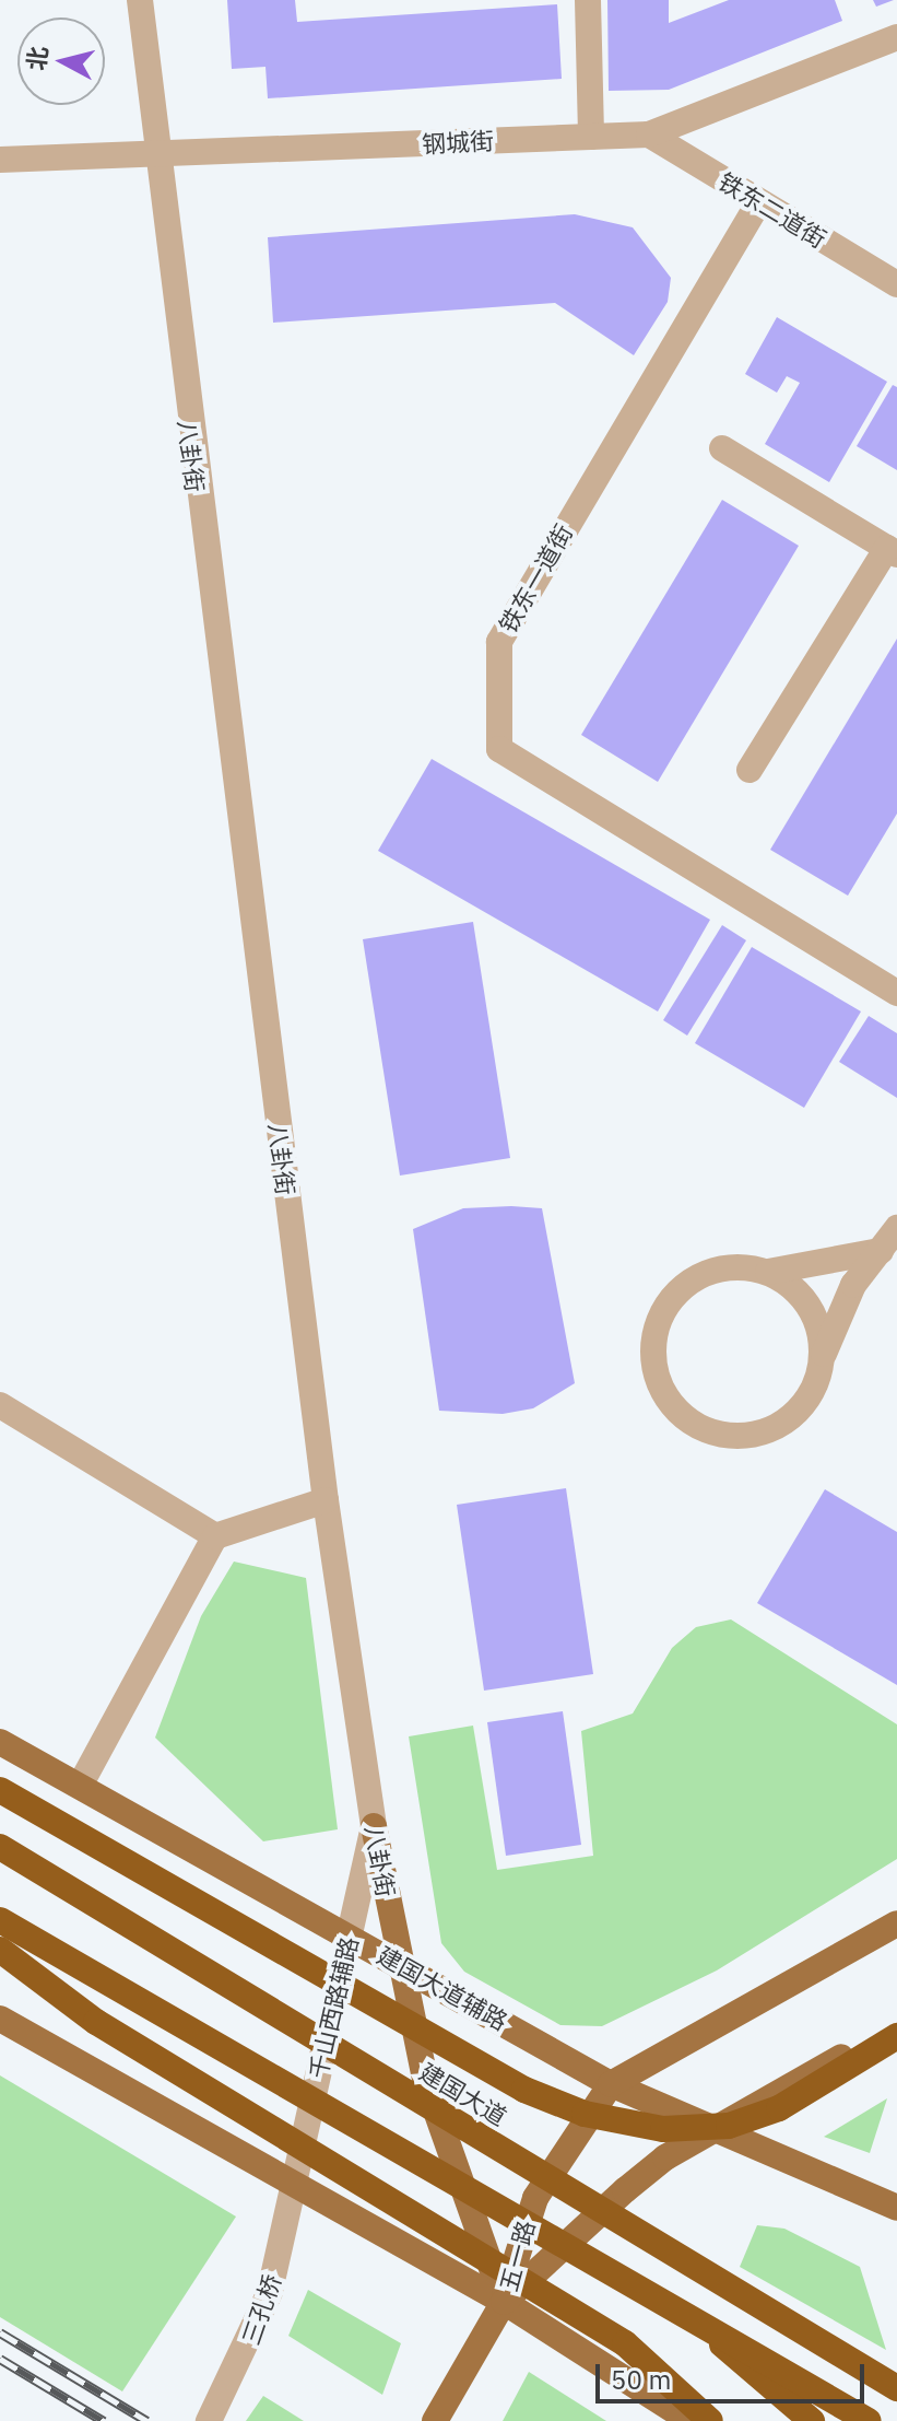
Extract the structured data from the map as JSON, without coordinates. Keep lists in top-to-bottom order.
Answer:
{
  "streets": {
    "highway": ["建国大道"],
    "main road": ["八卦街", "建国大道辅路", "五一路"],
    "street": [
      "钢城街",
      "铁东二道街",
      "铁东一道街",
      "千山西路辅路",
      "三孔桥"
    ]
  },
  "crossings": [
    ["钢城街", "铁东二道街"],
    ["钢城街", "八卦街"],
    ["铁东二道街", "铁东一道街"],
    ["八卦街", "建国大道辅路"],
    ["八卦街", "千山西路辅路"],
    ["八卦街", "五一路"],
    ["建国大道辅路", "千山西路辅路"],
    ["建国大道辅路", "五一路"],
    ["千山西路辅路", "三孔桥"]
  ],
  "scale_bar": "50 m",
  "north": "left"
}
